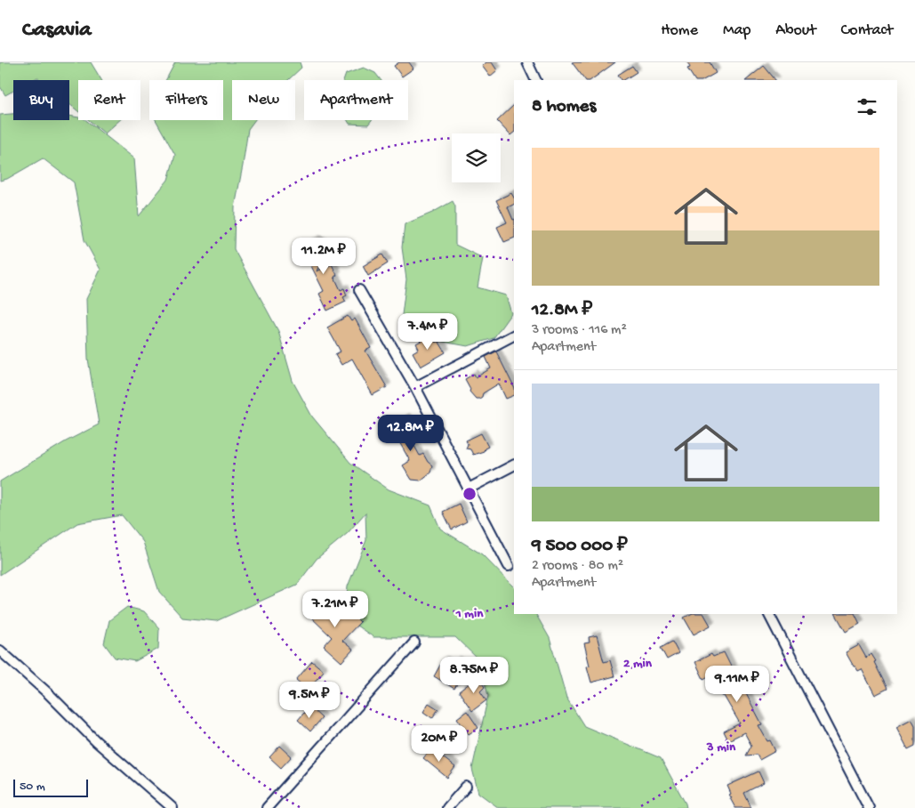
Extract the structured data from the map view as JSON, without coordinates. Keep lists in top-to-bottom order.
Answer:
{
  "scale_bar": "50 m",
  "page": {
    "header": "Casavia",
    "nav": [
      "Home",
      "Map",
      "About",
      "Contact"
    ],
    "chip": [
      "Buy",
      "Rent",
      "Filters",
      "New",
      "Apartment"
    ],
    "heading": "8 homes",
    "list": [
      {
        "name": "12.8M ₽",
        "note": "3 rooms · 116 m² · Apartment"
      },
      {
        "name": "9 500 000 ₽",
        "note": "2 rooms · 80 m² · Apartment"
      }
    ],
    "price": [
      "11.2M ₽",
      "7.4M ₽",
      "12.8M ₽",
      "7.21M ₽",
      "8.75M ₽",
      "9.11M ₽",
      "9.5M ₽",
      "20M ₽"
    ],
    "scale": "50 m"
  },
  "rings": ["1 min", "2 min", "3 min"]
}
